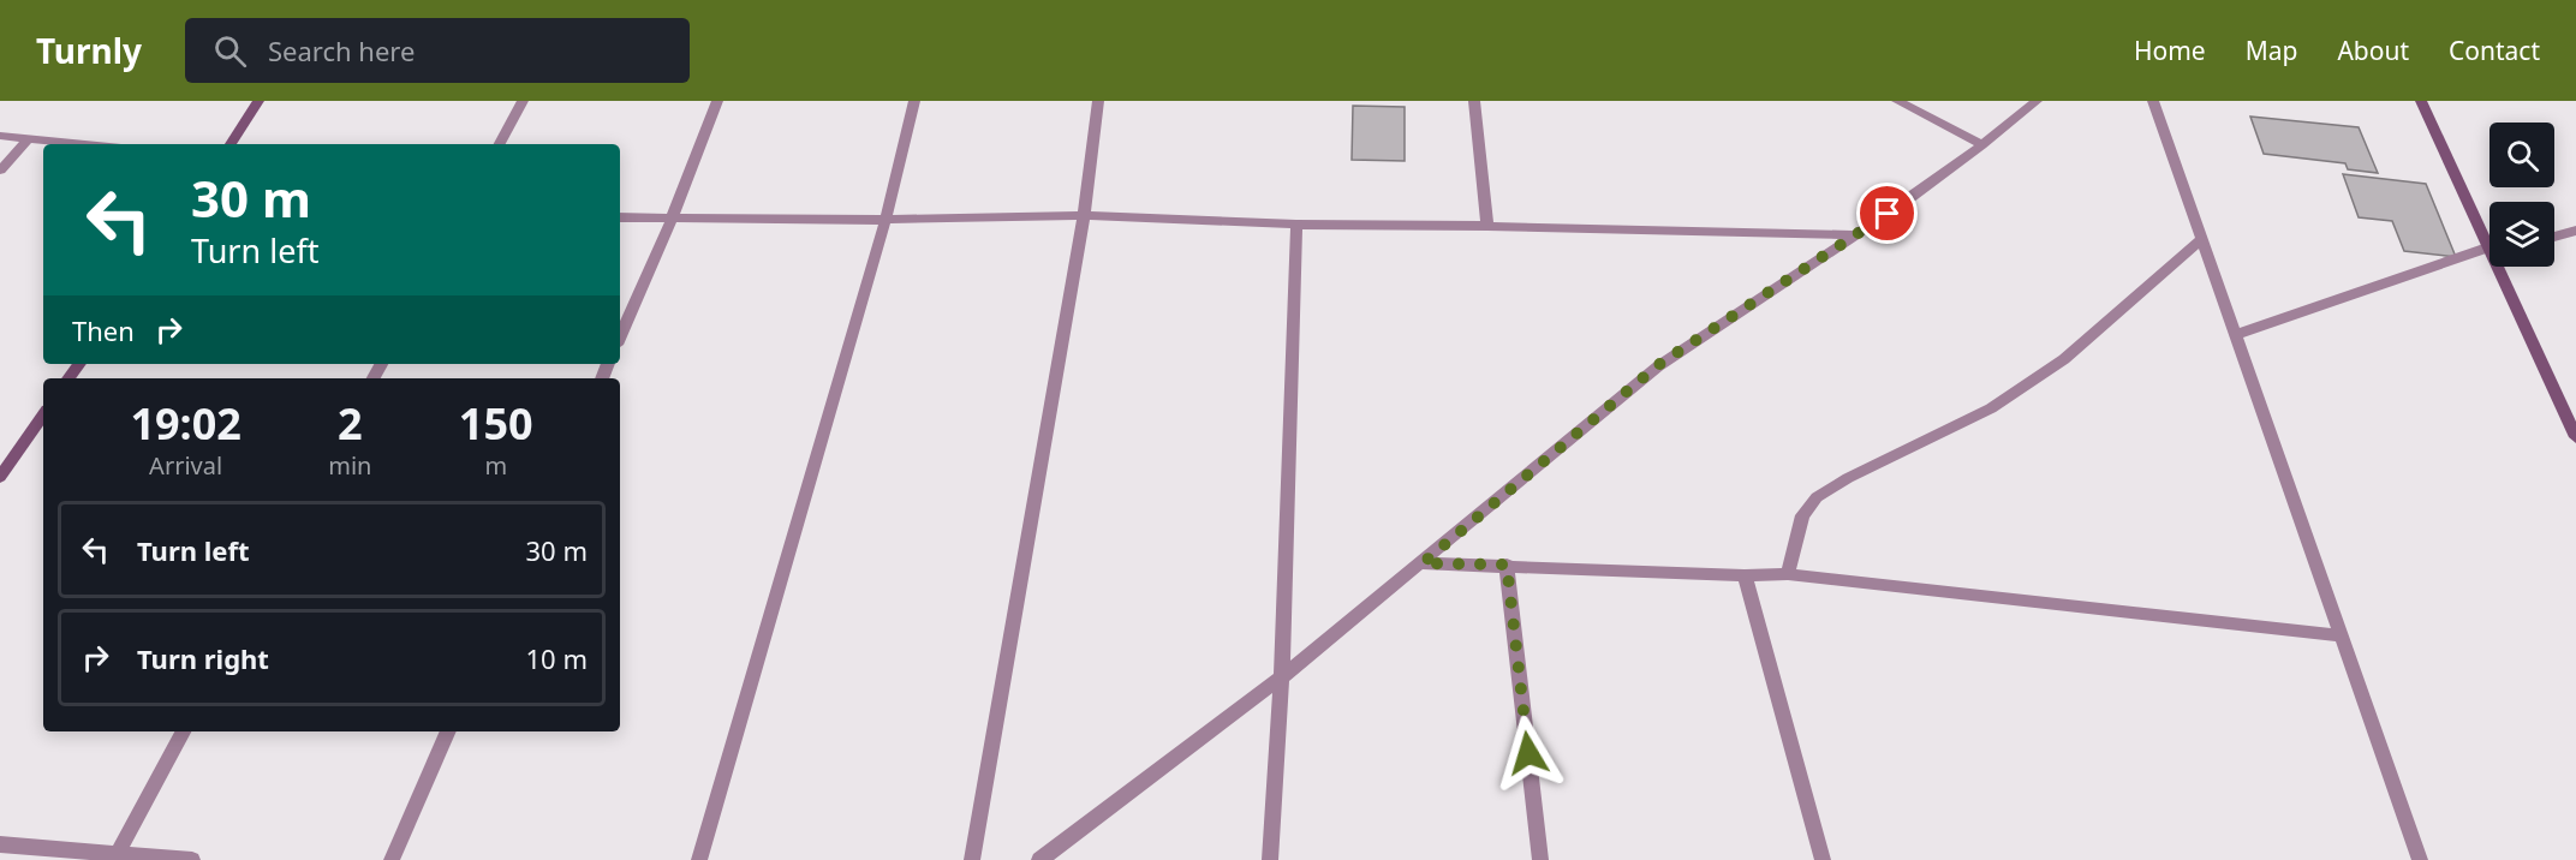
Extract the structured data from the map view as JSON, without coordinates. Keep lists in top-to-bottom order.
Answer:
{
  "page": {
    "header": "Turnly",
    "search": "Search here",
    "nav": [
      "Home",
      "Map",
      "About",
      "Contact"
    ],
    "turn": ["30 m", "Turn left"],
    "then": "Then",
    "eta": [
      "19:02",
      "Arrival",
      "2",
      "min",
      "150",
      "m"
    ],
    "list": [
      {
        "name": "Turn left",
        "value": "30 m"
      },
      {
        "name": "Turn right",
        "value": "10 m"
      }
    ]
  }
}
